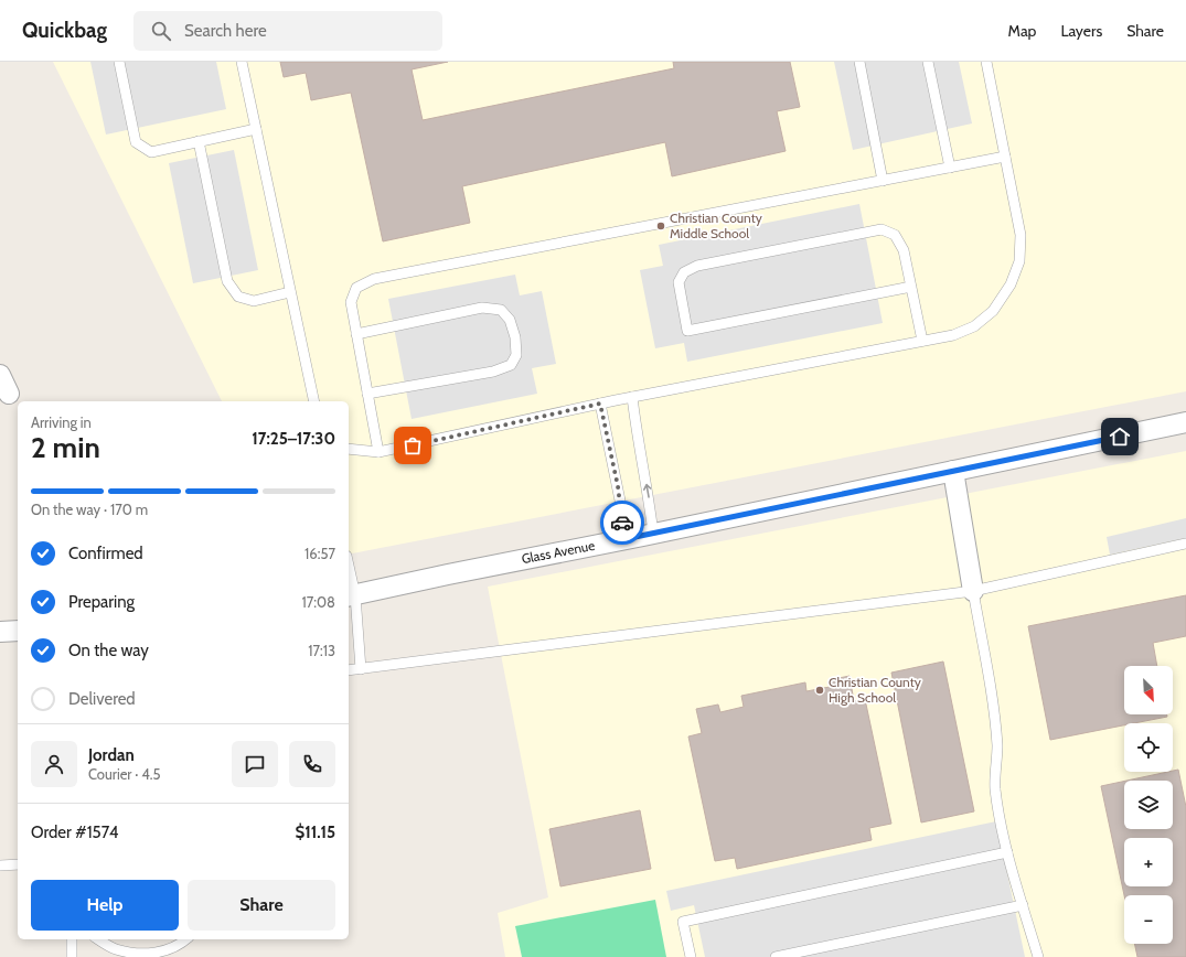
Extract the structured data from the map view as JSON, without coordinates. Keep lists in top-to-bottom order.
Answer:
{
  "streets": {
    "street": ["Glass Avenue"]
  },
  "places": ["Christian County Middle School", "Christian County High School"],
  "north": "bottom right",
  "page": {
    "header": "Quickbag",
    "search": "Search here",
    "nav": ["Map", "Layers", "Share"],
    "heading": ["2 min", "Arriving in", "17:25–17:30"],
    "panel": [
      "Jordan",
      "Courier · 4.5",
      "Order #1574",
      "$11.15"
    ],
    "bar": "On the way · 170 m",
    "list": [
      ["Confirmed", "16:57"],
      ["Preparing", "17:08"],
      ["On the way", "17:13"],
      "Delivered"
    ],
    "map_buttons": ["+", "−"],
    "buttons": ["Help", "Share"]
  }
}
